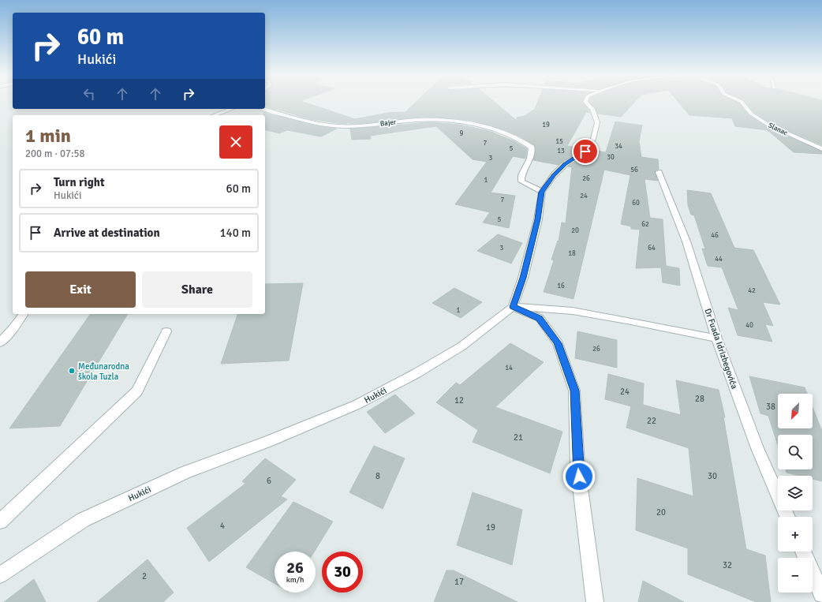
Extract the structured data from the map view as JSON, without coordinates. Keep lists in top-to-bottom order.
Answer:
{
  "streets": {
    "street": [
      "Bajer",
      "Slanac",
      "Dr Fuada Idrizbegovića",
      "Hukići"
    ]
  },
  "places": ["Međunarodna škola Tuzla"],
  "house_numbers": [
    "19",
    "9",
    "15",
    "7",
    "34",
    "5",
    "13",
    "30",
    "3",
    "56",
    "26",
    "1",
    "24",
    "7",
    "60",
    "5",
    "62",
    "20",
    "46",
    "3",
    "64",
    "18",
    "44",
    "16",
    "42",
    "1",
    "40",
    "26",
    "14",
    "24",
    "28",
    "12",
    "38",
    "22",
    "21",
    "8",
    "30",
    "6",
    "20",
    "4",
    "19",
    "32",
    "2",
    "17"
  ],
  "north": "bottom left",
  "page": {
    "turn": ["60 m", "Hukići"],
    "heading": ["1 min", "200 m · 07:58"],
    "list": [
      {
        "name": "Turn right",
        "note": "Hukići",
        "value": "60 m"
      },
      {
        "name": "Arrive at destination",
        "value": "140 m"
      }
    ],
    "buttons": ["Exit", "Share"],
    "map_buttons": ["+", "−"],
    "speed": "26 km/h",
    "limit": "30"
  }
}
